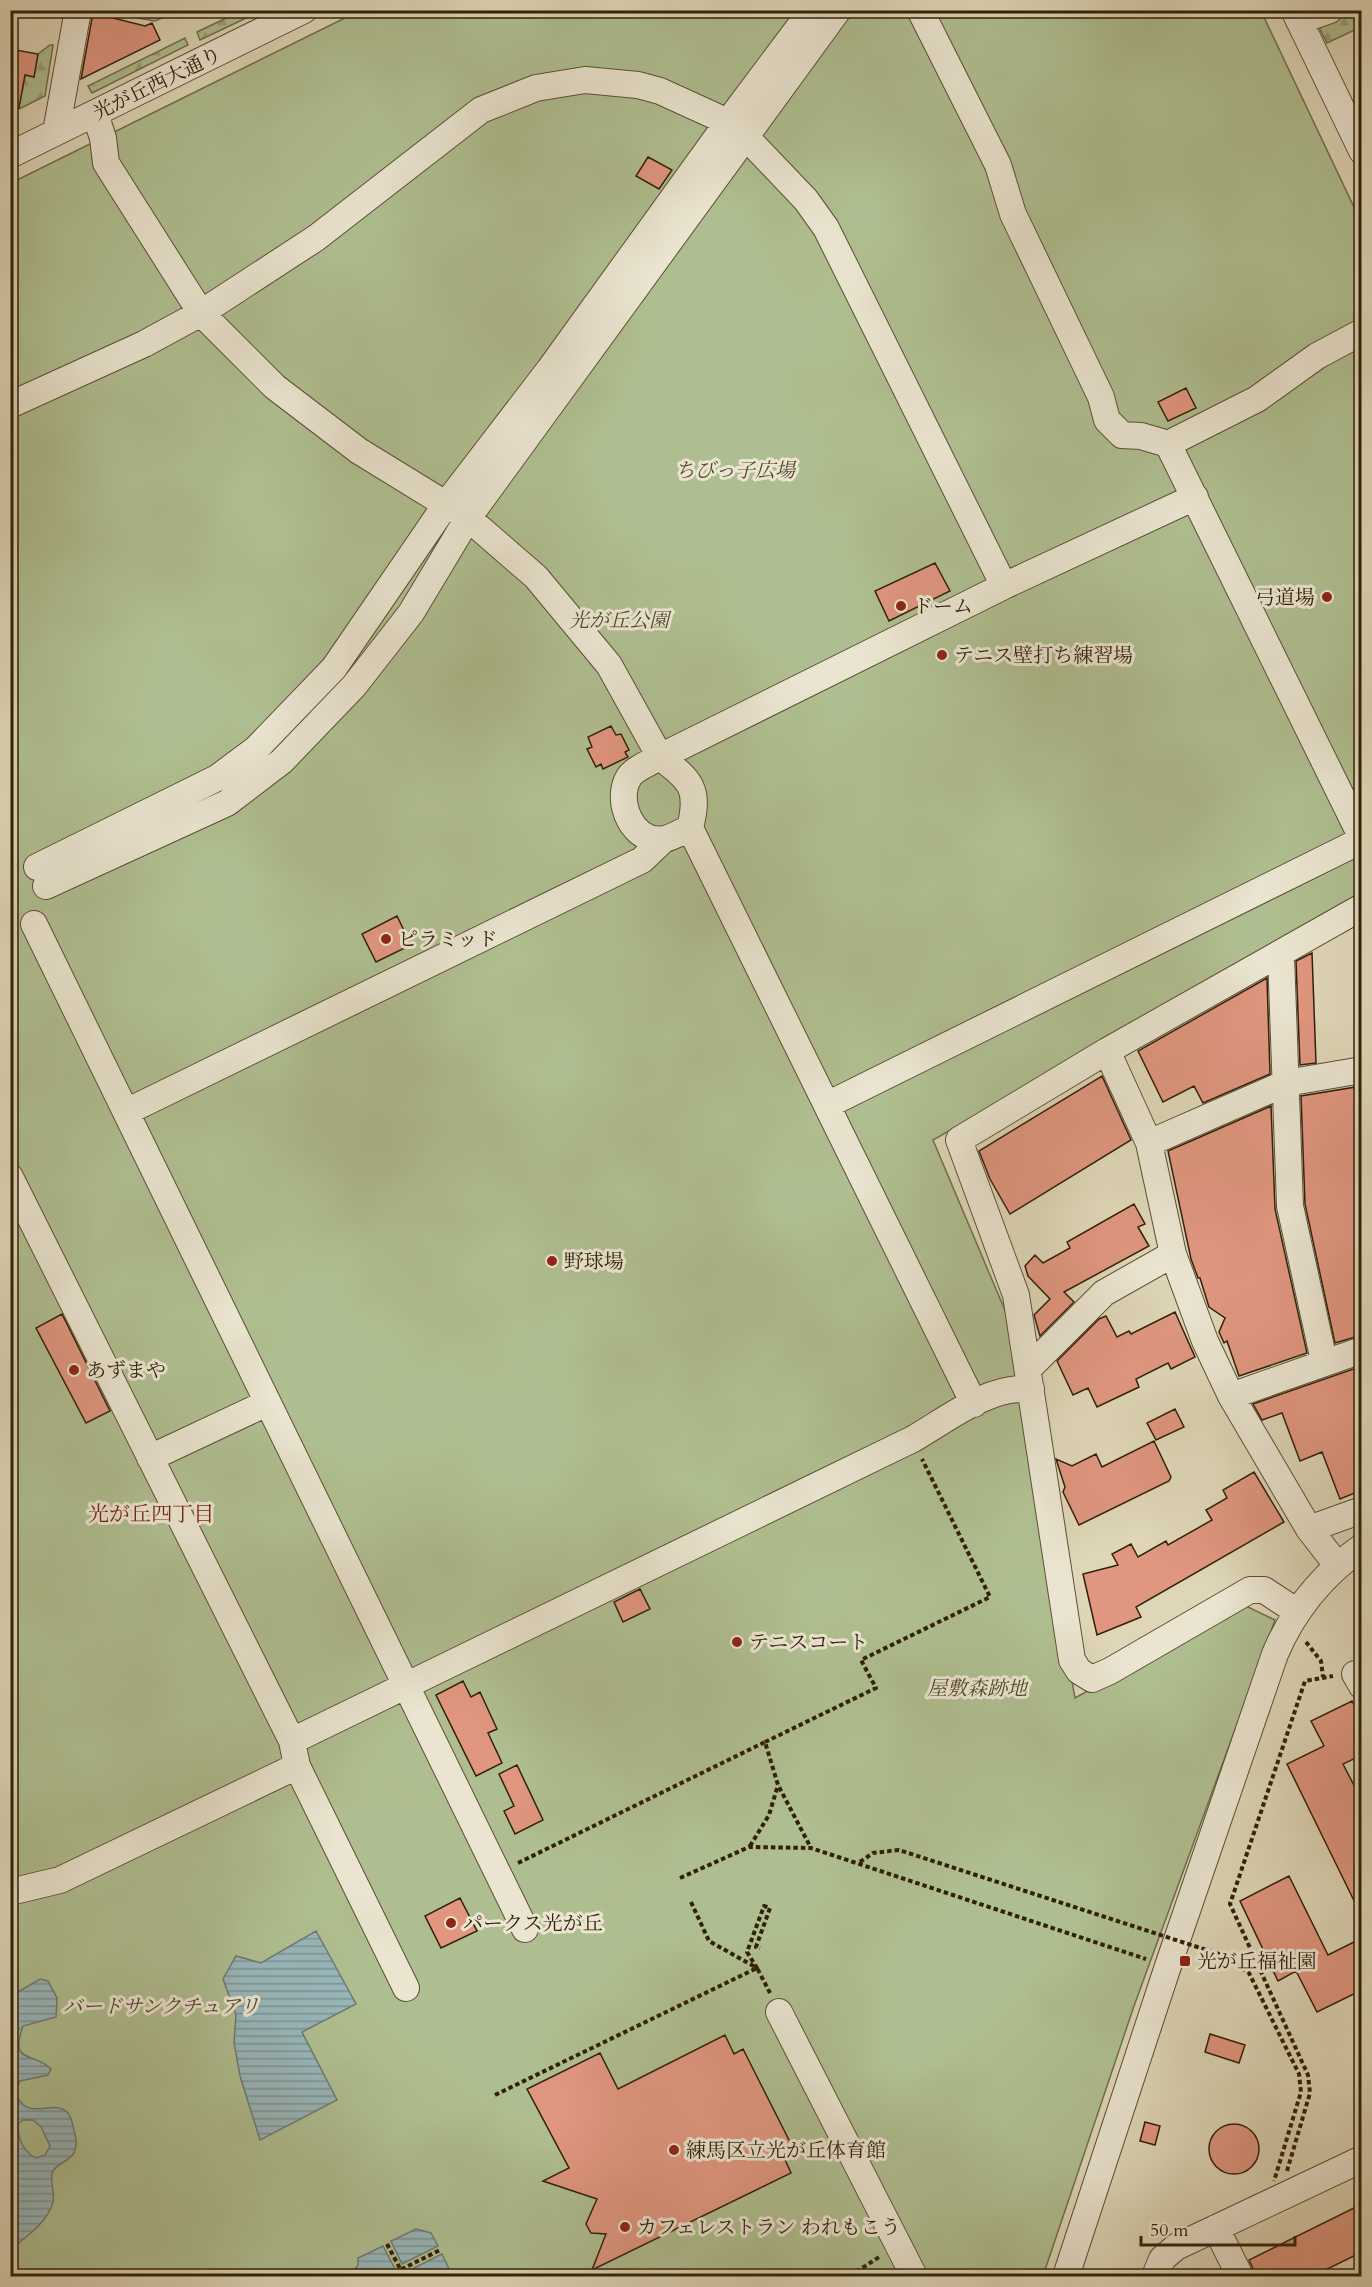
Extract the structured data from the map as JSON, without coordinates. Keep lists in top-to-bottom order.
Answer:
{
  "streets": {
    "street": ["光が丘西大通り"]
  },
  "districts": ["光が丘四丁目"],
  "parks": [
    "ちびっ子広場",
    "光が丘公園",
    "屋敷森跡地",
    "バードサンクチュアリ"
  ],
  "places": {
    "other": [
      "弓道場",
      "ドーム",
      "テニス壁打ち練習場",
      "ピラミッド",
      "野球場",
      "あずまや",
      "テニスコート",
      "パークス光が丘",
      "練馬区立光が丘体育館",
      "カフェレストラン われもこう"
    ],
    "transit": ["光が丘福祉園"]
  },
  "scale_bar": "50 m"
}
